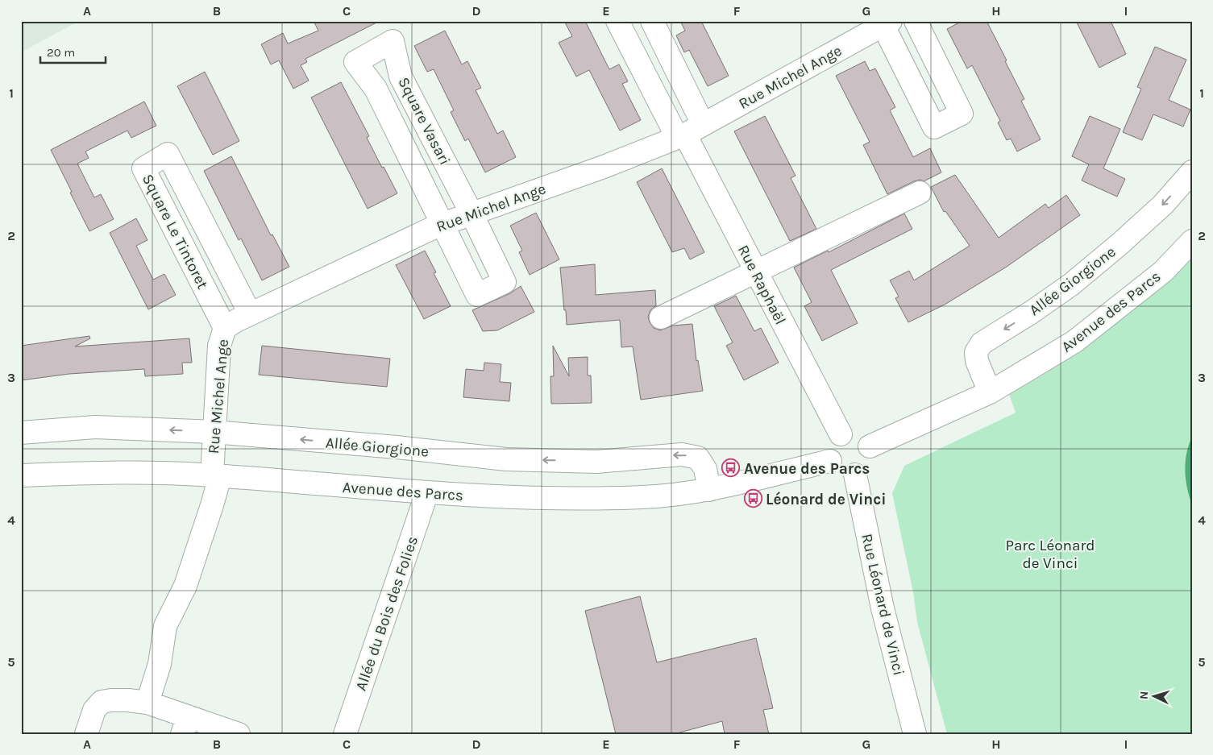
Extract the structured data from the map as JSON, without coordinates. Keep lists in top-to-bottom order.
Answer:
{
  "streets": {
    "street": [
      "Rue Michel Ange",
      "Square Vasari",
      "Square Le Tintoret",
      "Allée Giorgione",
      "Rue Raphaël",
      "Avenue des Parcs",
      "Rue Léonard de Vinci",
      "Allée du Bois des Folies"
    ]
  },
  "crossings": [
    ["Rue Michel Ange", "Square Vasari"],
    ["Rue Michel Ange", "Square Le Tintoret"],
    ["Rue Michel Ange", "Allée Giorgione"],
    ["Rue Michel Ange", "Rue Raphaël"],
    ["Rue Michel Ange", "Avenue des Parcs"],
    ["Allée Giorgione", "Avenue des Parcs"],
    ["Rue Raphaël", "Avenue des Parcs"],
    ["Rue Raphaël", "Rue Léonard de Vinci"],
    ["Avenue des Parcs", "Rue Léonard de Vinci"],
    ["Avenue des Parcs", "Allée du Bois des Folies"]
  ],
  "one_way": ["Allée Giorgione"],
  "parks": ["Parc Léonard de Vinci"],
  "places": {
    "bus stop": ["Avenue des Parcs", "Léonard de Vinci"]
  },
  "scale_bar": "20 m",
  "north": "left",
  "grid": {
    "columns": [
      "A",
      "B",
      "C",
      "D",
      "E",
      "F",
      "G",
      "H",
      "I"
    ],
    "rows": [
      "1",
      "2",
      "3",
      "4",
      "5"
    ]
  }
}
